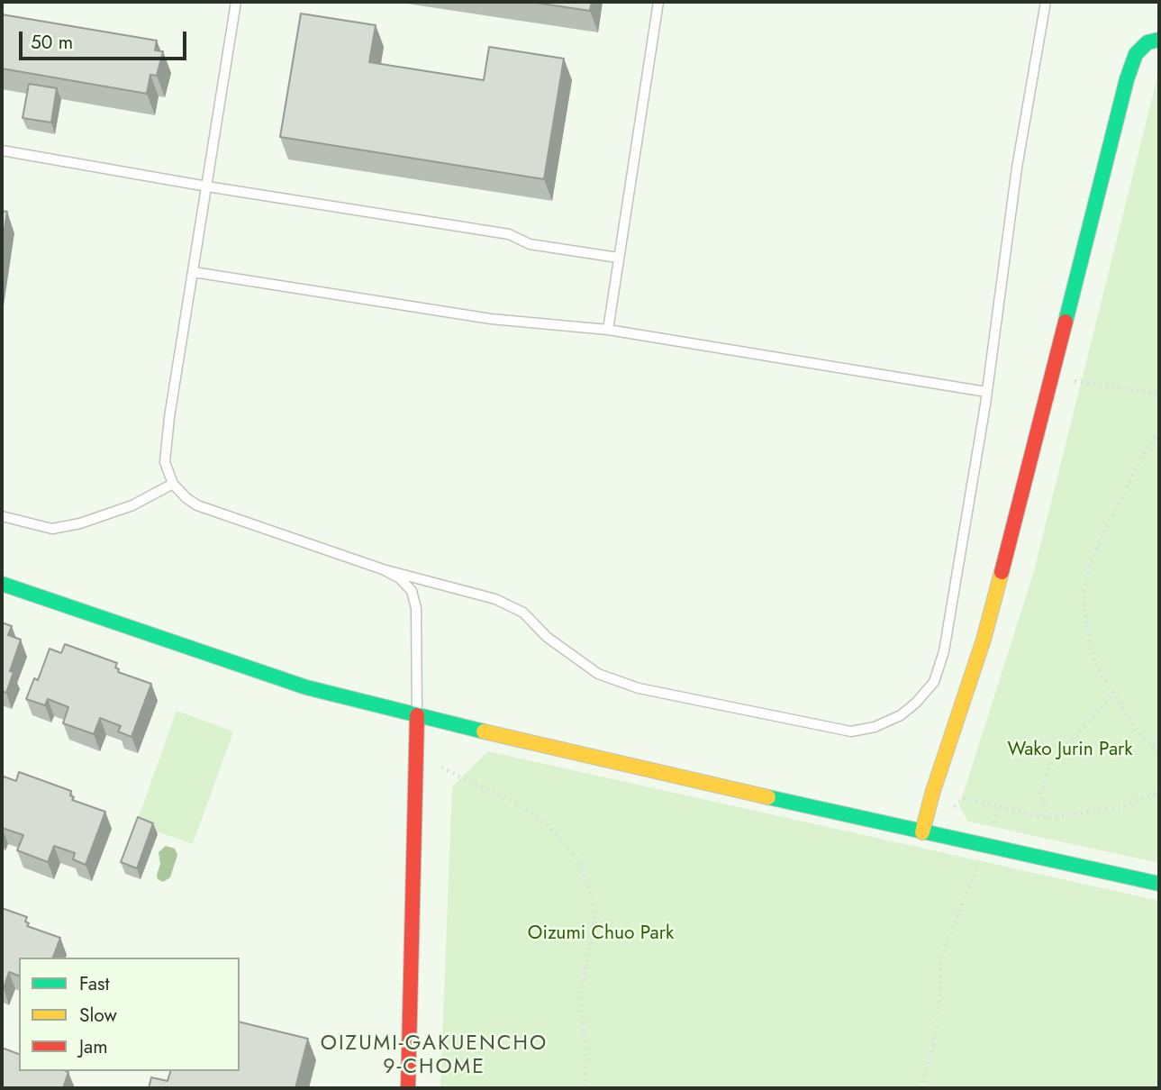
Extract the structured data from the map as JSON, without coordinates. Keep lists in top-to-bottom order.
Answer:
{
  "districts": ["OIZUMI-GAKUENCHO 9-CHOME"],
  "parks": ["Wako Jurin Park", "Oizumi Chuo Park"],
  "legend": ["Fast", "Slow", "Jam"],
  "scale_bar": "50 m"
}
